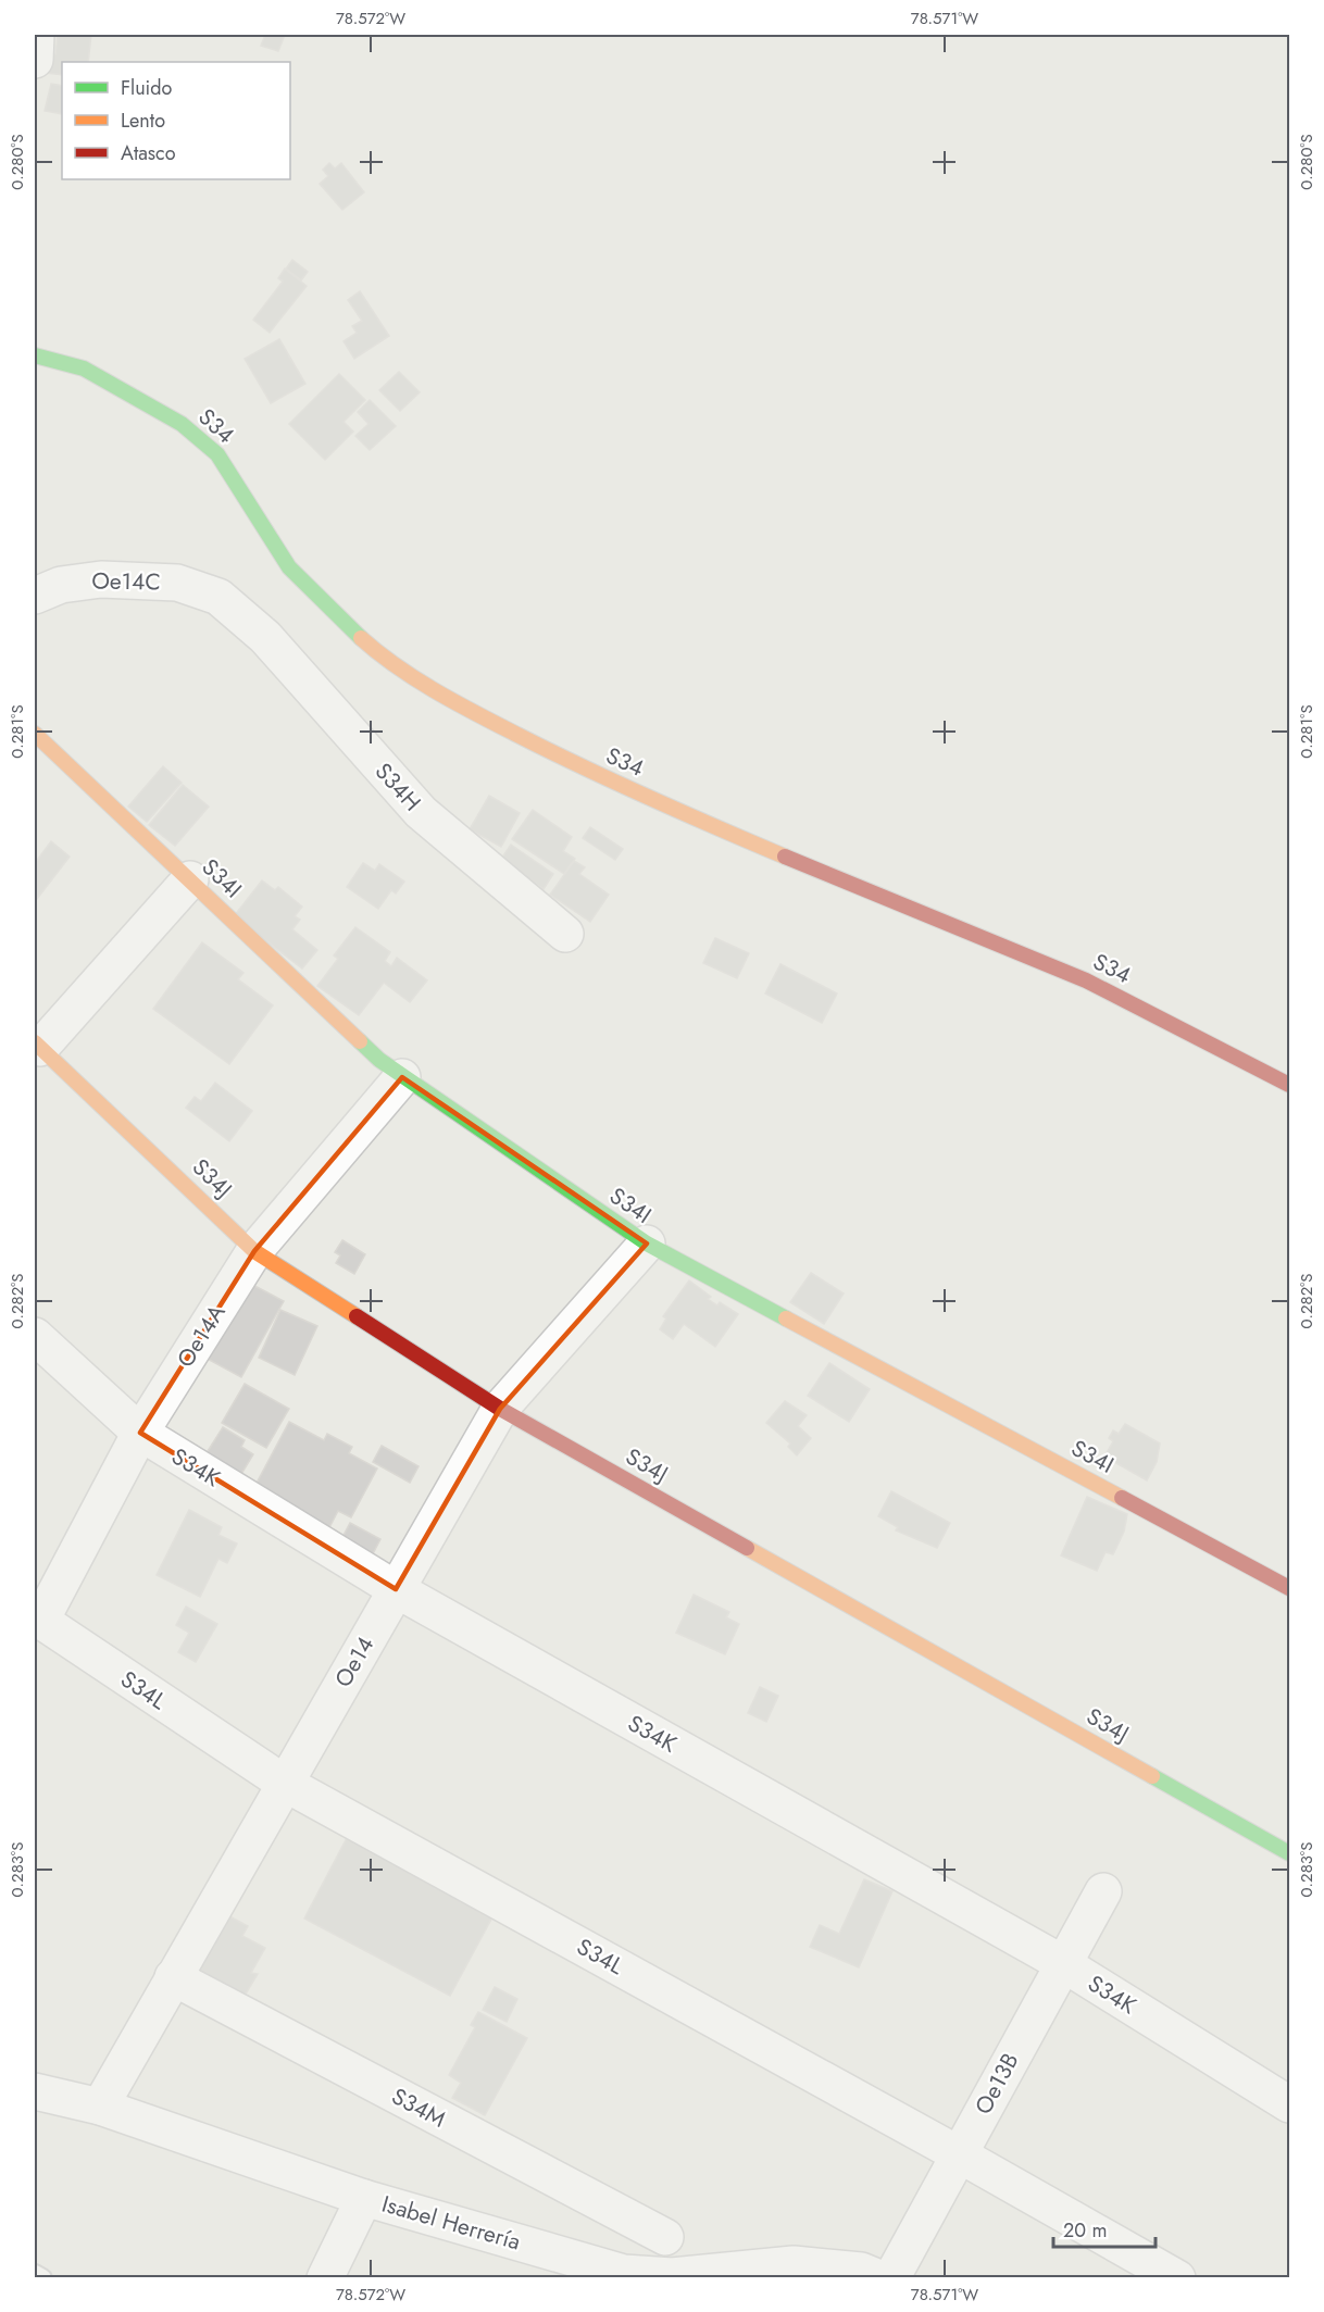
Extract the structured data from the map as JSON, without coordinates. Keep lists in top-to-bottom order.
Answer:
{
  "streets": {
    "street": [
      "S34",
      "Oe14C",
      "S34H",
      "S34I",
      "S34J",
      "Oe14A",
      "S34K",
      "Oe14",
      "S34L",
      "Oe13B",
      "S34M",
      "Isabel Herrería"
    ]
  },
  "crossings": [
    ["Oe14C", "S34H"],
    ["S34I", "Oe14A"],
    ["S34I", "Oe14"],
    ["S34J", "Oe14A"],
    ["S34J", "Oe14"],
    ["Oe14A", "S34K"],
    ["Oe14A", "S34L"],
    ["S34K", "Oe14"],
    ["S34K", "Oe13B"],
    ["Oe14", "S34L"],
    ["Oe14", "S34M"],
    ["Oe14", "Isabel Herrería"],
    ["S34L", "Oe13B"]
  ],
  "legend": ["Fluido", "Lento", "Atasco"],
  "scale_bar": "20 m",
  "coordinates": [
    "78.572°W",
    "78.571°W",
    "0.280°S",
    "0.281°S",
    "0.282°S",
    "0.283°S"
  ]
}
